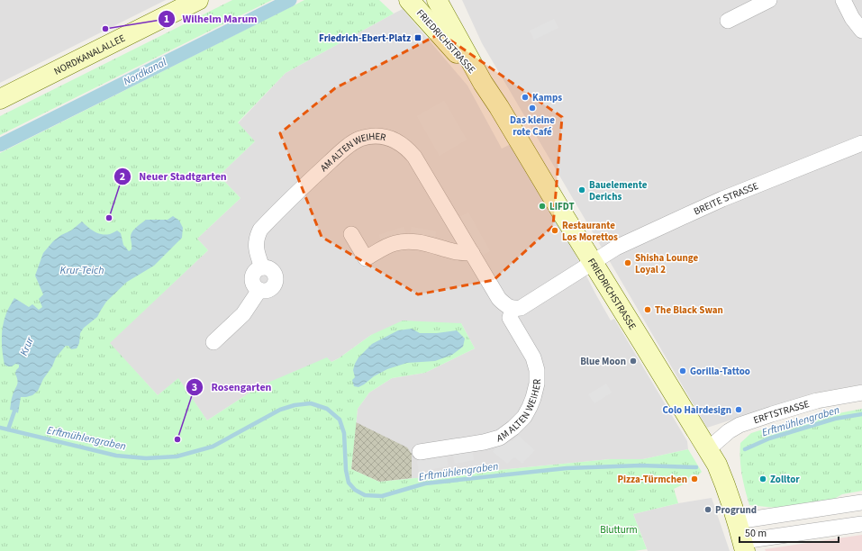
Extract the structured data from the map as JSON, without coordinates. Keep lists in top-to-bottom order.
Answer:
{
  "streets": {
    "main road": ["FRIEDRICHSTRASSE", "NORDKANALALLEE"],
    "street": ["AM ALTEN WEIHER", "BREITE STRASSE", "ERFTSTRASSE"]
  },
  "crossings": [
    ["FRIEDRICHSTRASSE", "BREITE STRASSE"],
    ["FRIEDRICHSTRASSE", "ERFTSTRASSE"]
  ],
  "water": [
    "Nordkanal",
    "Krur-Teich",
    "Krur",
    "Erftmühlengraben"
  ],
  "parks": ["Blutturm"],
  "places": {
    "other": [
      "Wilhelm Marum",
      "Kamps",
      "Das kleine rote Café",
      "Bauelemente Derichs",
      "LIFDT",
      "Neuer Stadtgarten",
      "Restaurante Los Morettos",
      "Shisha Lounge Loyal 2",
      "The Black Swan",
      "Blue Moon",
      "Gorilla-Tattoo",
      "Colo Hairdesign",
      "Rosengarten",
      "Pizza-Türmchen",
      "Zolltor",
      "Progrund"
    ],
    "transit": ["Friedrich-Ebert-Platz"]
  },
  "scale_bar": "50 m"
}
